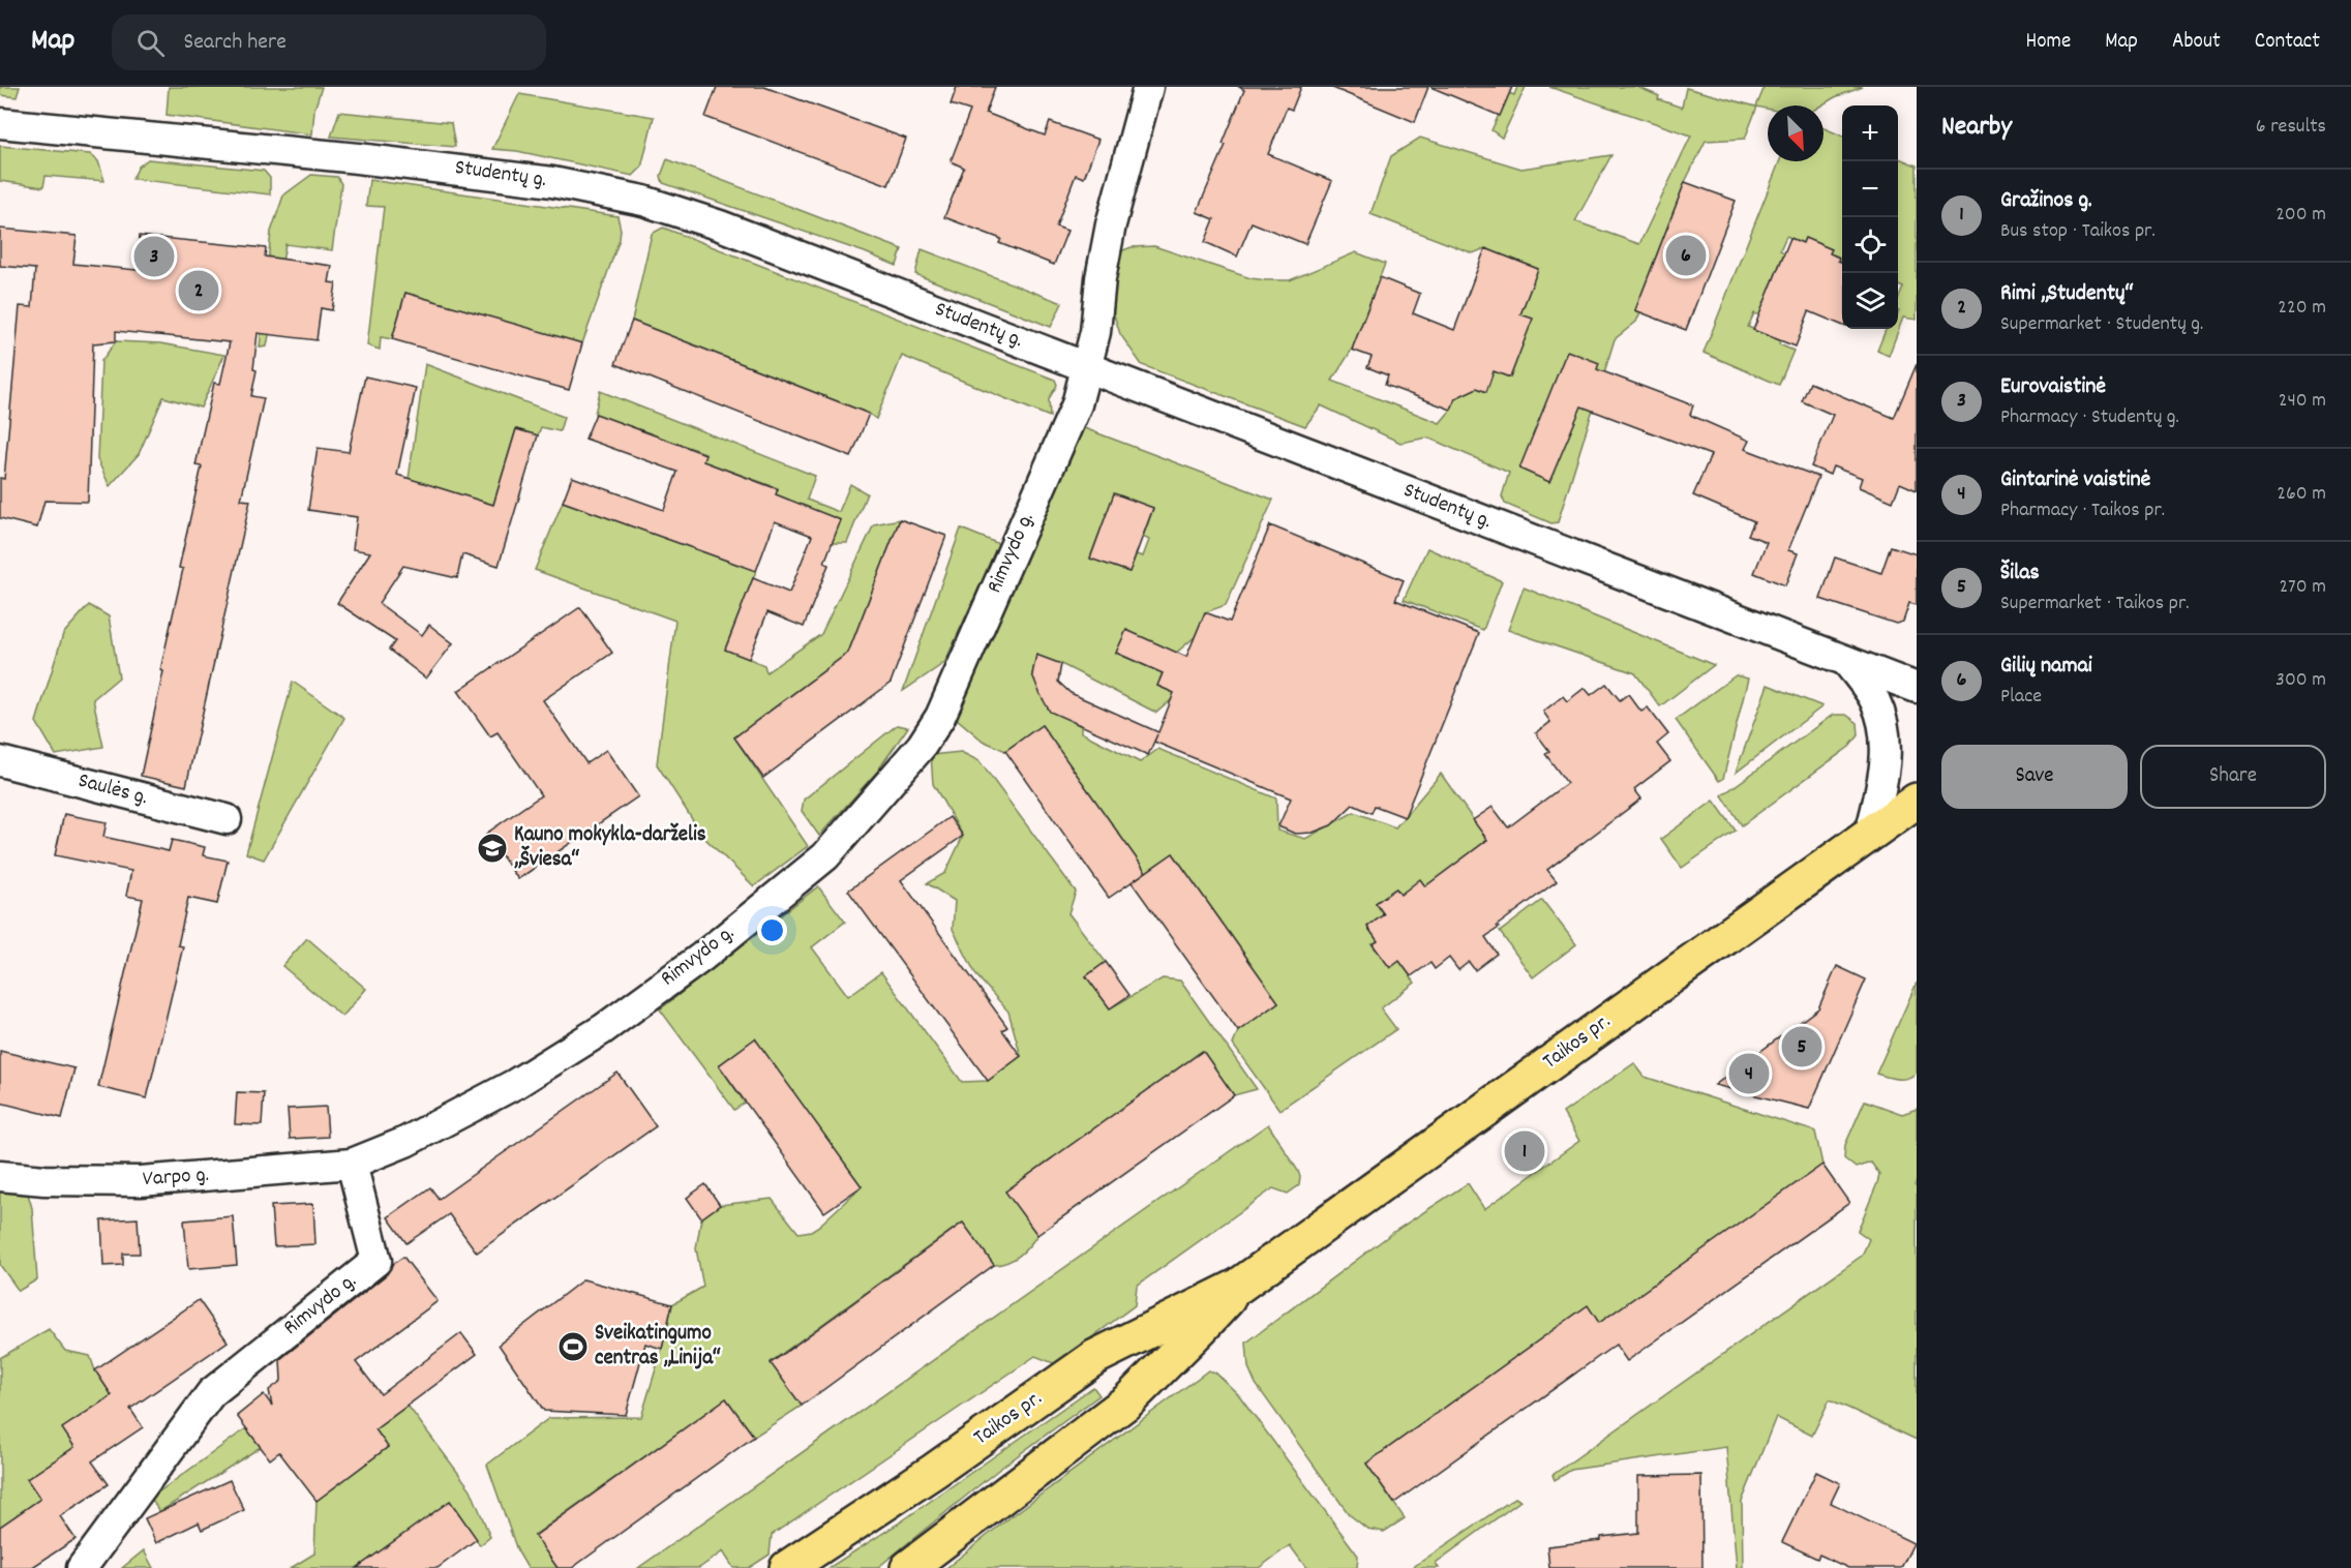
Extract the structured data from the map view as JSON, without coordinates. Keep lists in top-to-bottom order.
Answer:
{
  "streets": {
    "main road": ["Taikos pr."],
    "street": [
      "Studentų g.",
      "Rimvydo g.",
      "Saulės g.",
      "Varpo g."
    ]
  },
  "crossings": [
    ["Studentų g.", "Rimvydo g."],
    ["Rimvydo g.", "Varpo g."]
  ],
  "places": {
    "school or university": ["Kauno mokykla-darželis „Šviesa“"],
    "sports": ["Sveikatingumo centras „Linija“"]
  },
  "north": "bottom right",
  "page": {
    "header": "Map",
    "search": "Search here",
    "nav": [
      "Home",
      "Map",
      "About",
      "Contact"
    ],
    "heading": ["Nearby", "6 results"],
    "map_buttons": ["+", "−"],
    "list": [
      {
        "mark": "1",
        "name": "Gražinos g.",
        "note": "Bus stop · Taikos pr.",
        "value": "200 m"
      },
      {
        "mark": "2",
        "name": "Rimi „Studentų“",
        "note": "Supermarket · Studentų g.",
        "value": "220 m"
      },
      {
        "mark": "3",
        "name": "Eurovaistinė",
        "note": "Pharmacy · Studentų g.",
        "value": "240 m"
      },
      {
        "mark": "4",
        "name": "Gintarinė vaistinė",
        "note": "Pharmacy · Taikos pr.",
        "value": "260 m"
      },
      {
        "mark": "5",
        "name": "Šilas",
        "note": "Supermarket · Taikos pr.",
        "value": "270 m"
      },
      {
        "mark": "6",
        "name": "Gilių namai",
        "note": "Place",
        "value": "300 m"
      }
    ],
    "pins": [
      "6",
      "3",
      "2",
      "5",
      "4",
      "1"
    ],
    "buttons": ["Save", "Share"]
  }
}
